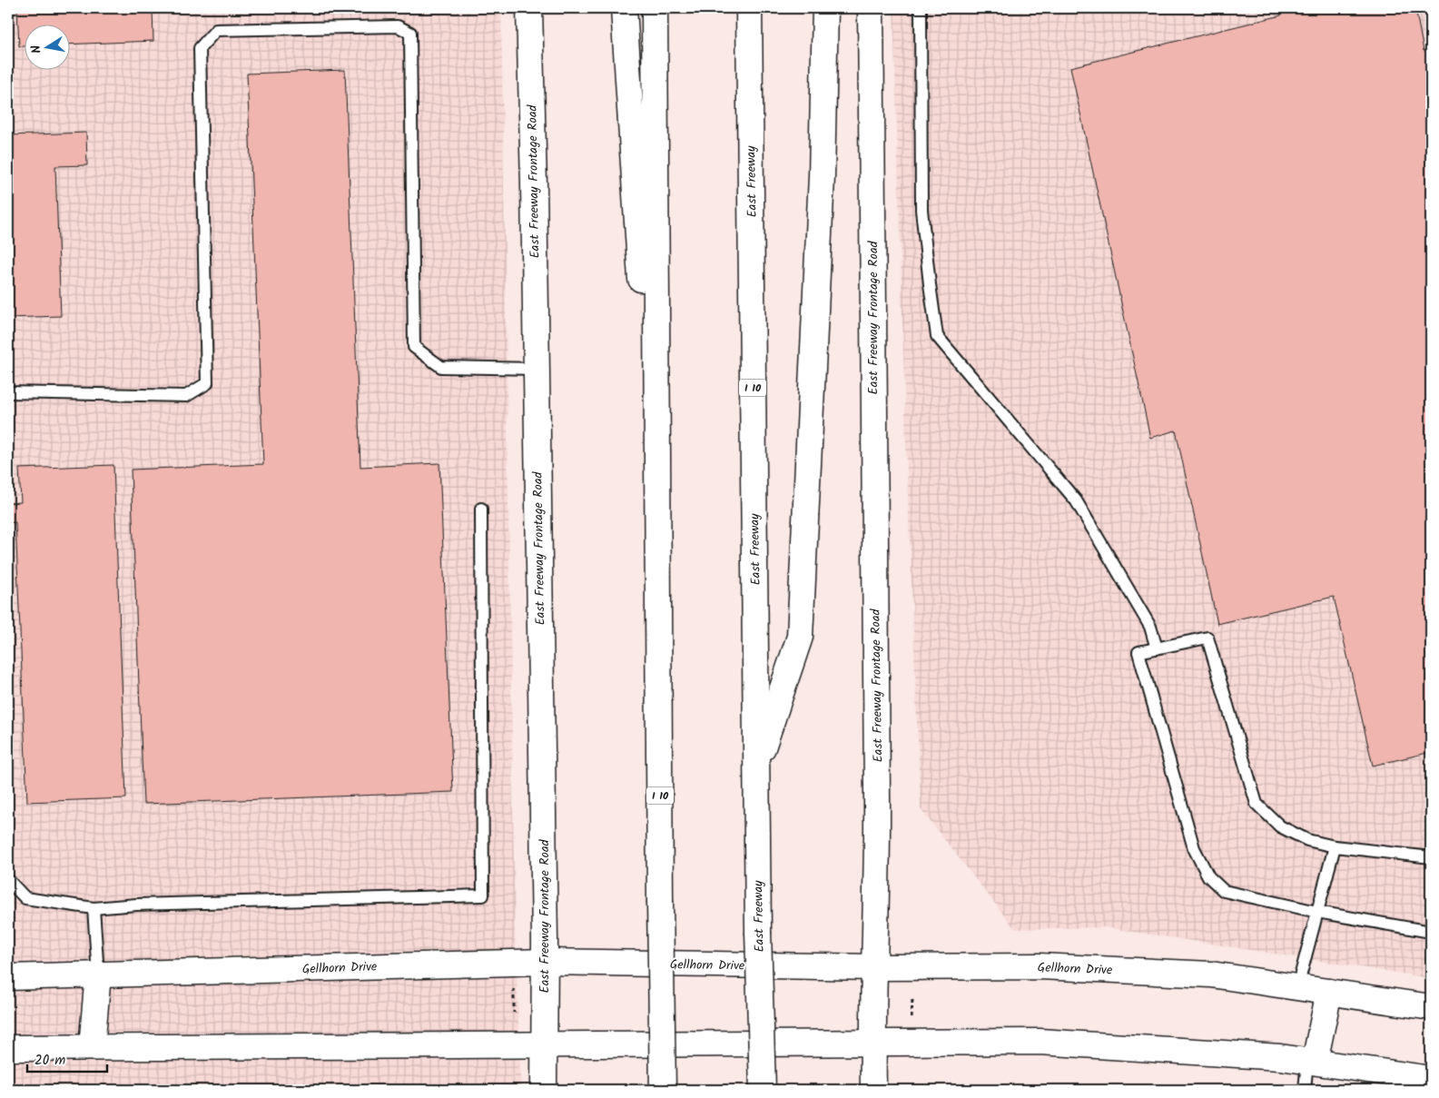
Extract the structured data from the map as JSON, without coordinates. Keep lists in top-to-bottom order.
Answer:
{
  "streets": {
    "main road": [
      "East Freeway Frontage Road",
      "East Freeway",
      "I 10",
      "Gellhorn Drive"
    ]
  },
  "crossings": [
    ["East Freeway Frontage Road", "Gellhorn Drive"]
  ],
  "scale_bar": "20 m",
  "north": "left"
}
